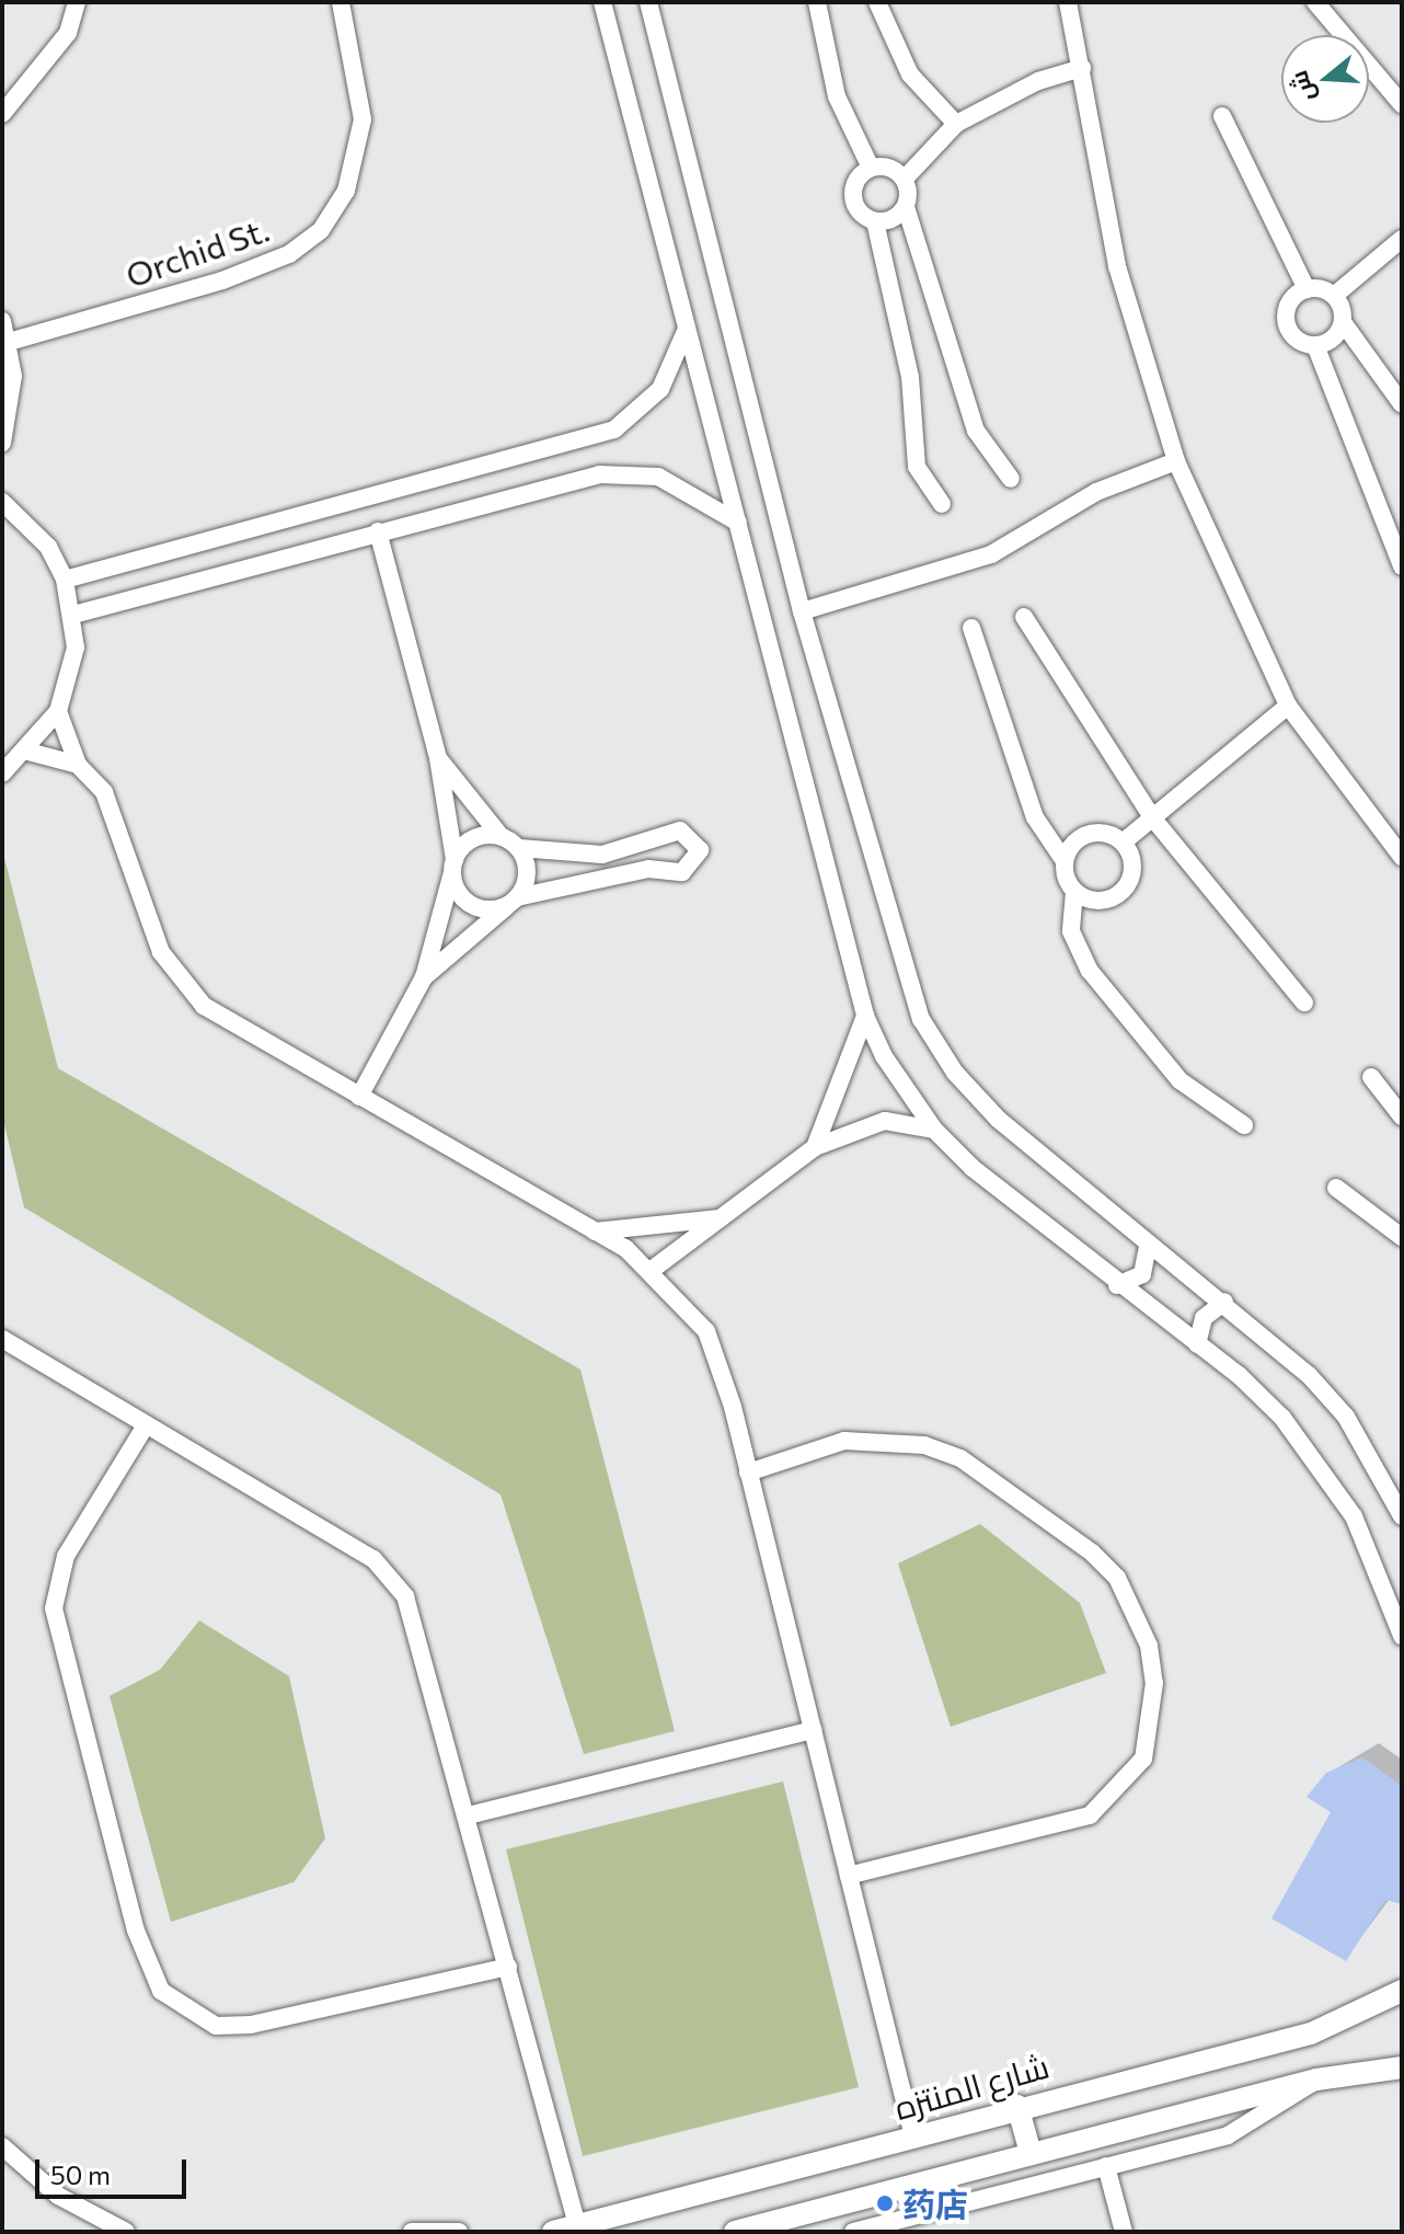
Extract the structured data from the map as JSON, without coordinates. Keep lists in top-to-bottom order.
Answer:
{
  "streets": {
    "street": ["Orchid St.", "شارع المنتزه"]
  },
  "places": ["药店"],
  "scale_bar": "50 m",
  "north": "left"
}
